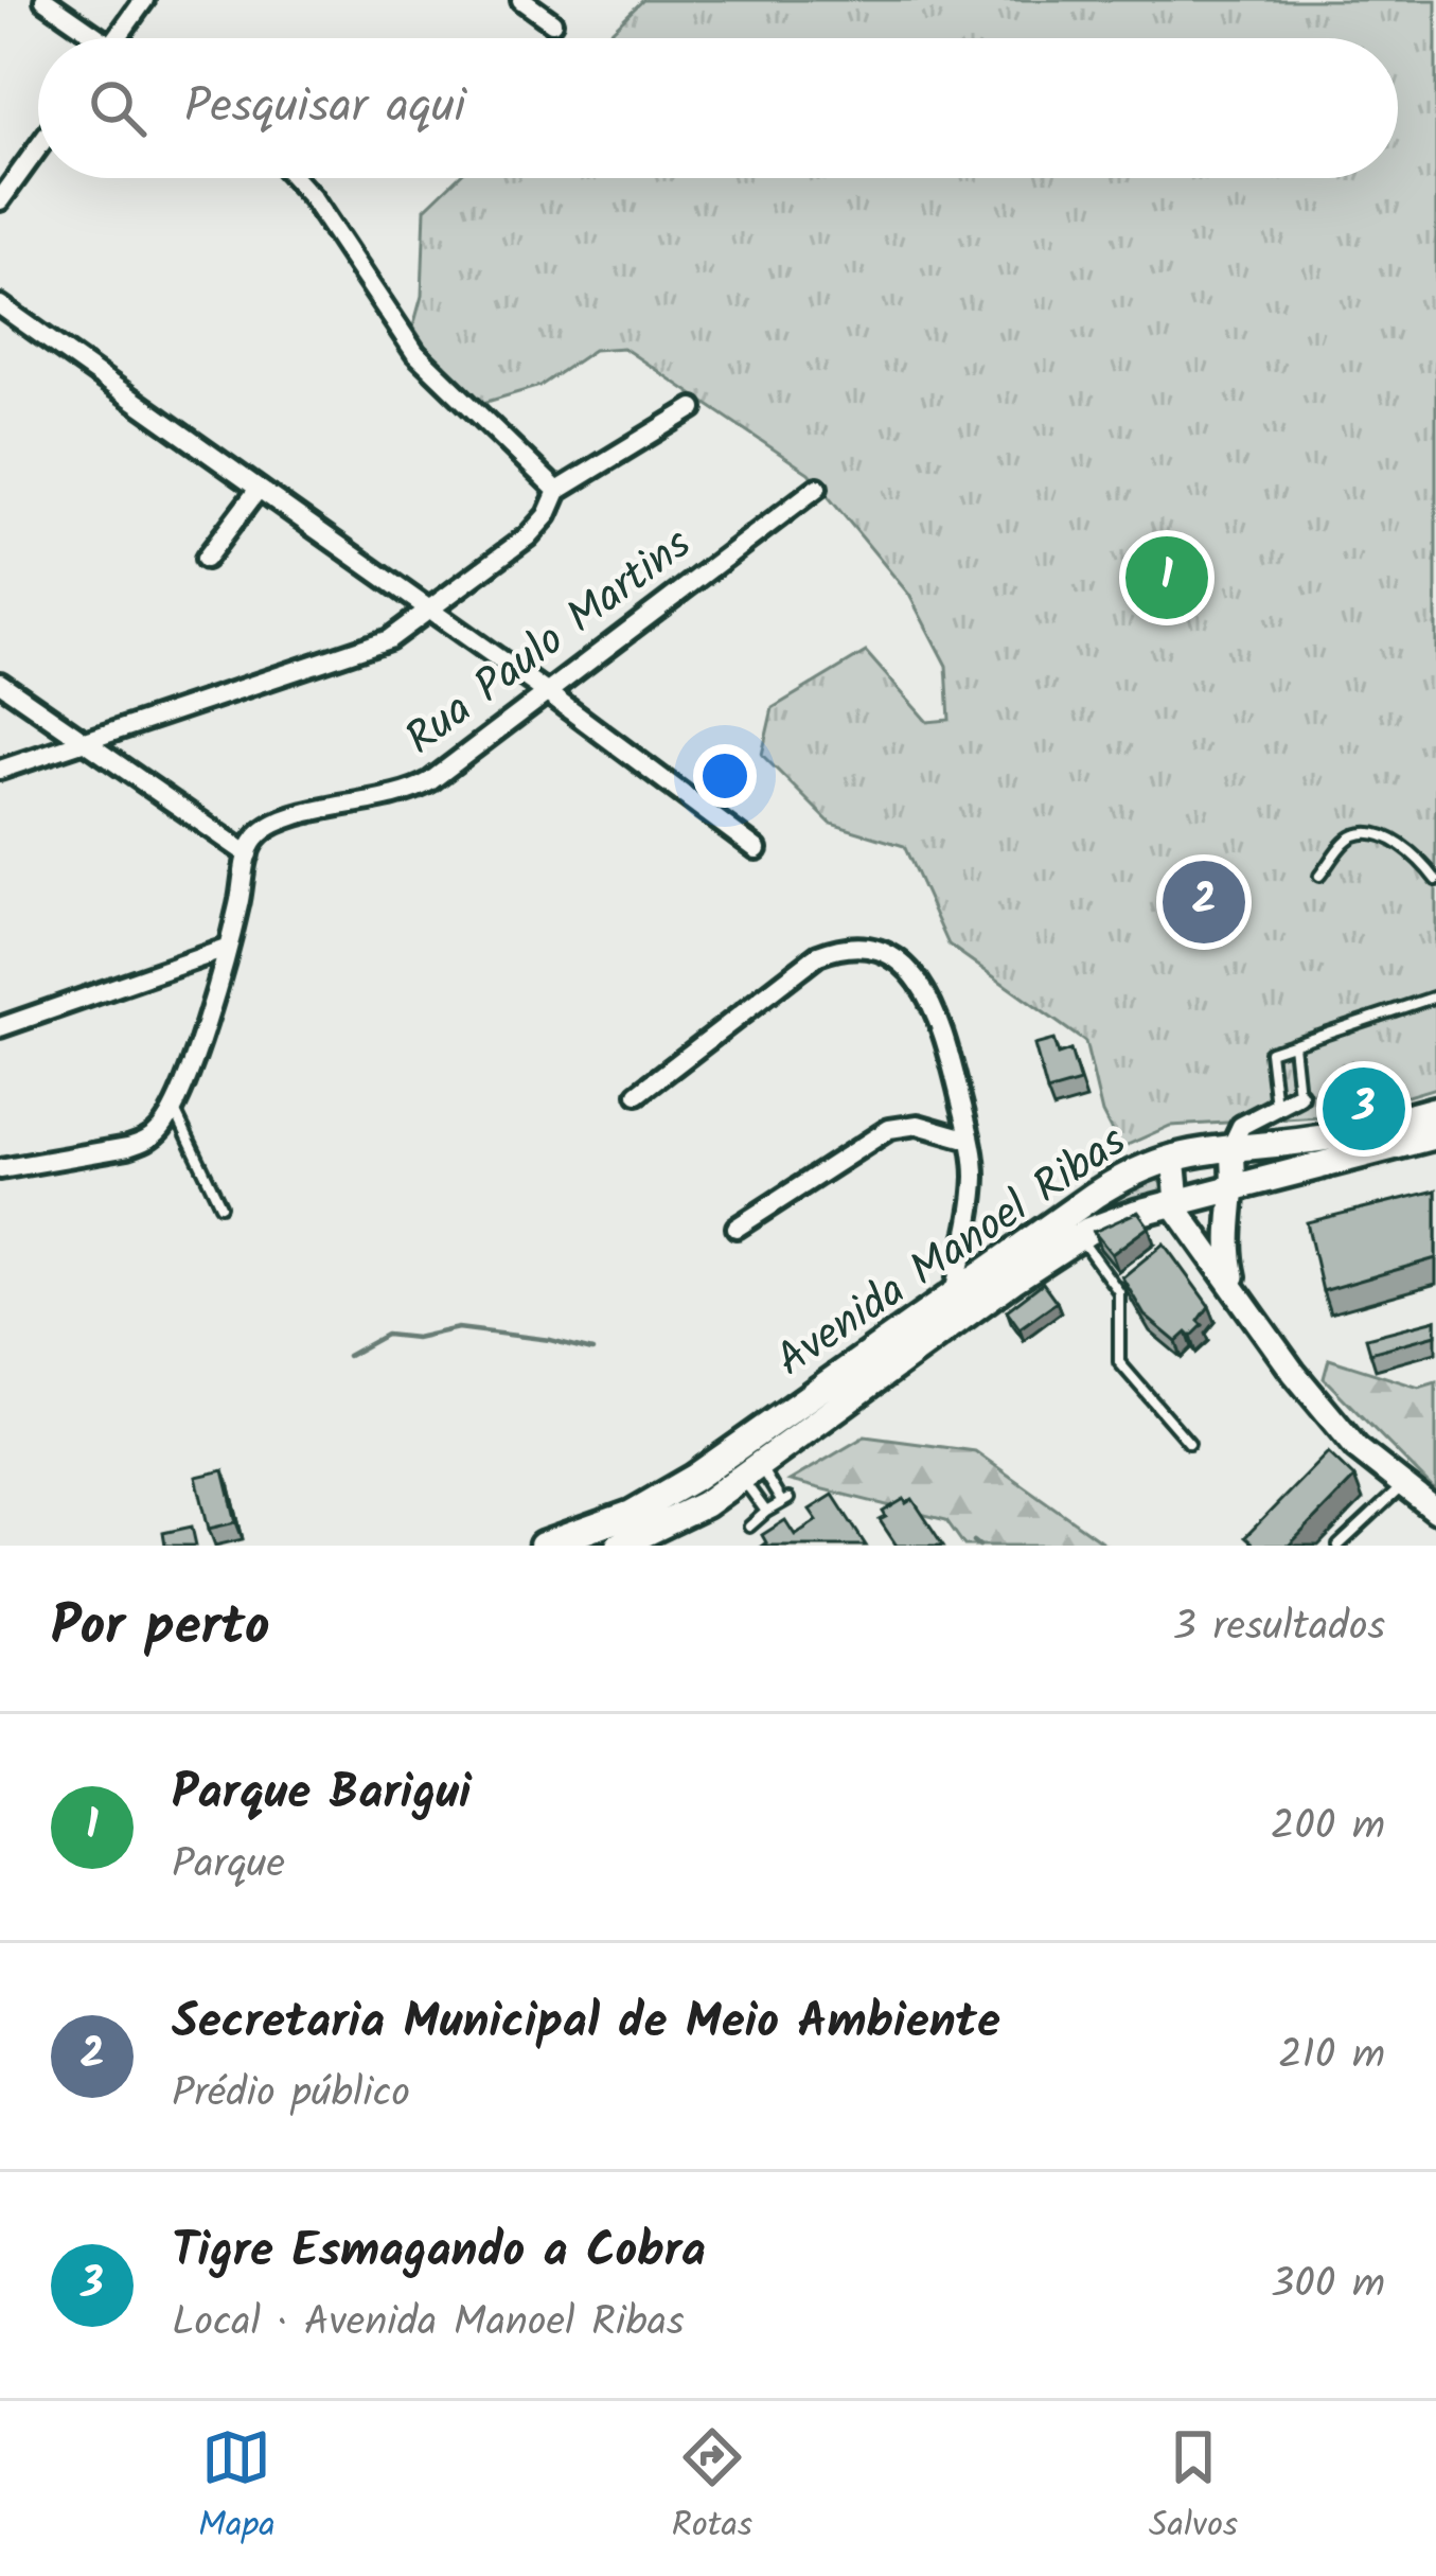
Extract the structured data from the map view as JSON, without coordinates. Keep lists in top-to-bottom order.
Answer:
{
  "streets": {
    "main road": ["Avenida Manoel Ribas"],
    "street": ["Rua Paulo Martins"]
  },
  "page": {
    "search": "Pesquisar aqui",
    "pins": ["1", "2", "3"],
    "heading": ["Por perto", "3 resultados"],
    "list": [
      {
        "mark": "1",
        "name": "Parque Barigui",
        "note": "Parque",
        "value": "200 m"
      },
      {
        "mark": "2",
        "name": "Secretaria Municipal de Meio Ambiente",
        "note": "Prédio público",
        "value": "210 m"
      },
      {
        "mark": "3",
        "name": "Tigre Esmagando a Cobra",
        "note": "Local · Avenida Manoel Ribas",
        "value": "300 m"
      }
    ],
    "nav": ["Mapa", "Rotas", "Salvos"]
  }
}
